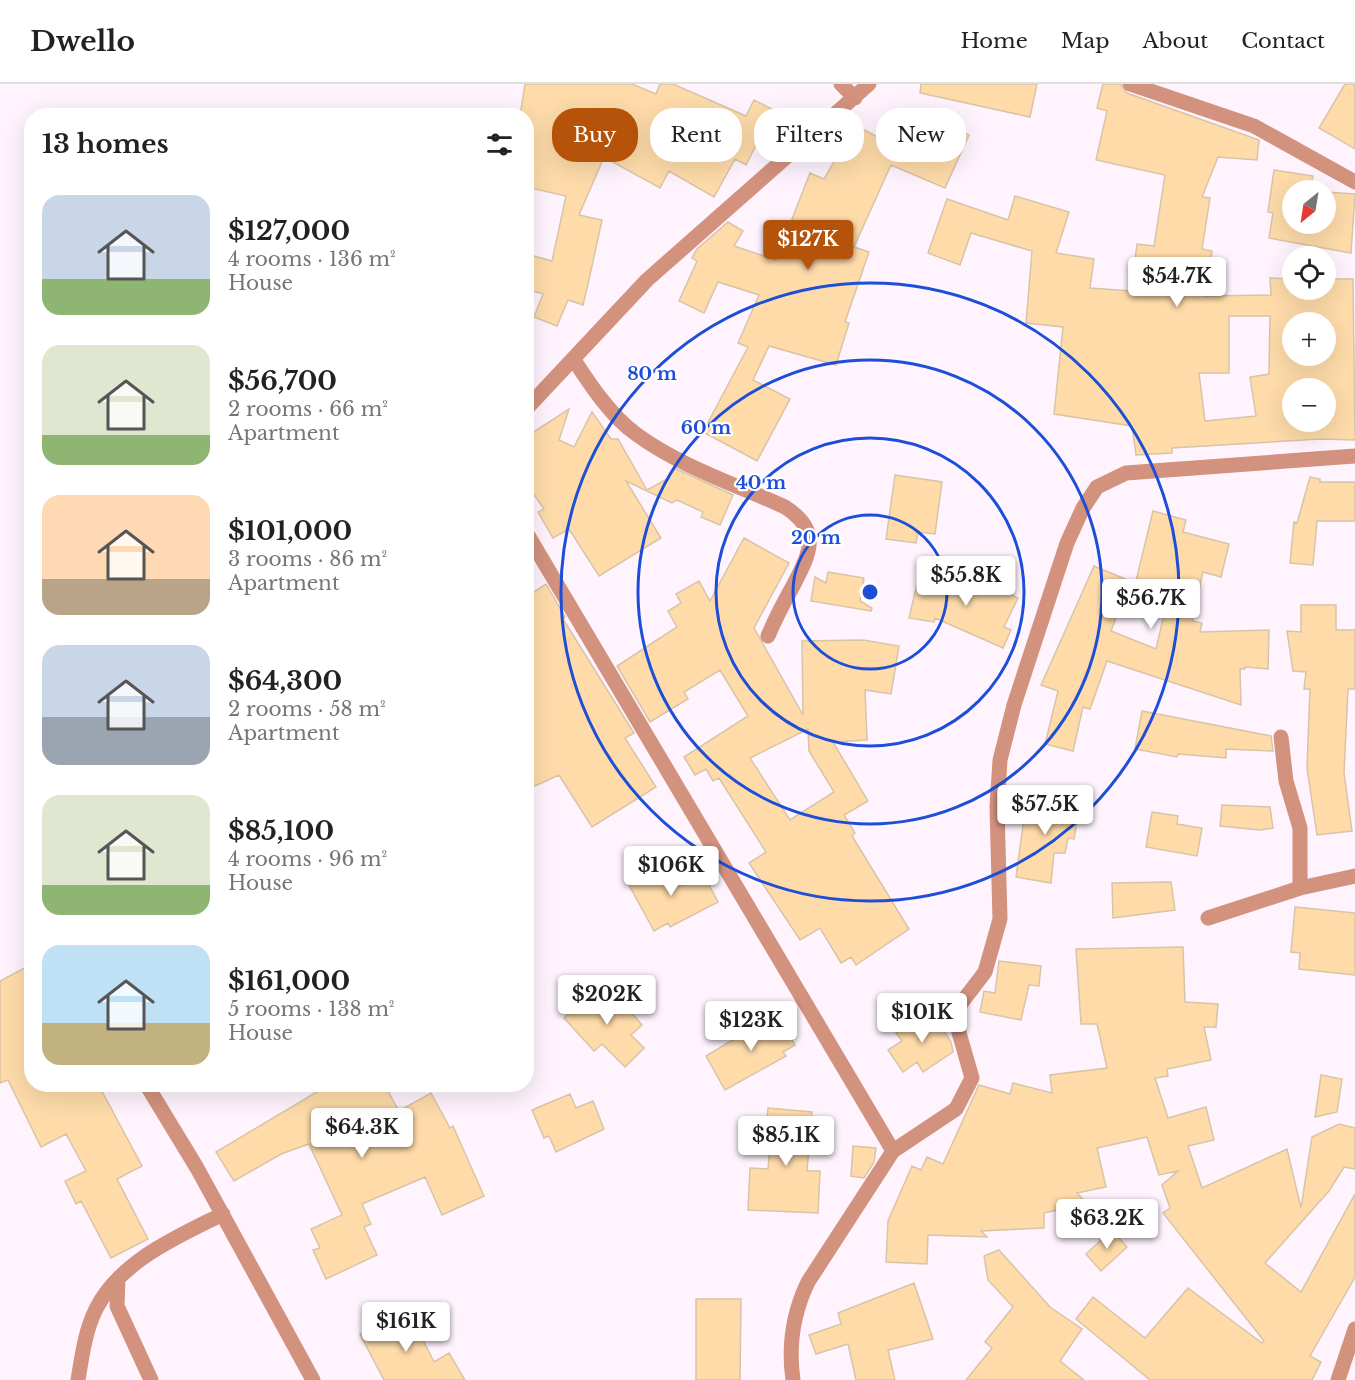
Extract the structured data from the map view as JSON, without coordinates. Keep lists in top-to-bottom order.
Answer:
{
  "north": "bottom left",
  "page": {
    "header": "Dwello",
    "nav": [
      "Home",
      "Map",
      "About",
      "Contact"
    ],
    "chip": [
      "Buy",
      "Rent",
      "Filters",
      "New"
    ],
    "heading": "13 homes",
    "map_buttons": ["+", "−"],
    "list": [
      {
        "name": "$127,000",
        "note": "4 rooms · 136 m² · House"
      },
      {
        "name": "$56,700",
        "note": "2 rooms · 66 m² · Apartment"
      },
      {
        "name": "$101,000",
        "note": "3 rooms · 86 m² · Apartment"
      },
      {
        "name": "$64,300",
        "note": "2 rooms · 58 m² · Apartment"
      },
      {
        "name": "$85,100",
        "note": "4 rooms · 96 m² · House"
      },
      {
        "name": "$161,000",
        "note": "5 rooms · 138 m² · House"
      }
    ],
    "price": [
      "$127K",
      "$54.7K",
      "$55.8K",
      "$56.7K",
      "$57.5K",
      "$106K",
      "$202K",
      "$101K",
      "$123K",
      "$64.3K",
      "$85.1K",
      "$63.2K",
      "$161K"
    ]
  },
  "rings": [
    "80 m",
    "60 m",
    "40 m",
    "20 m"
  ]
}
